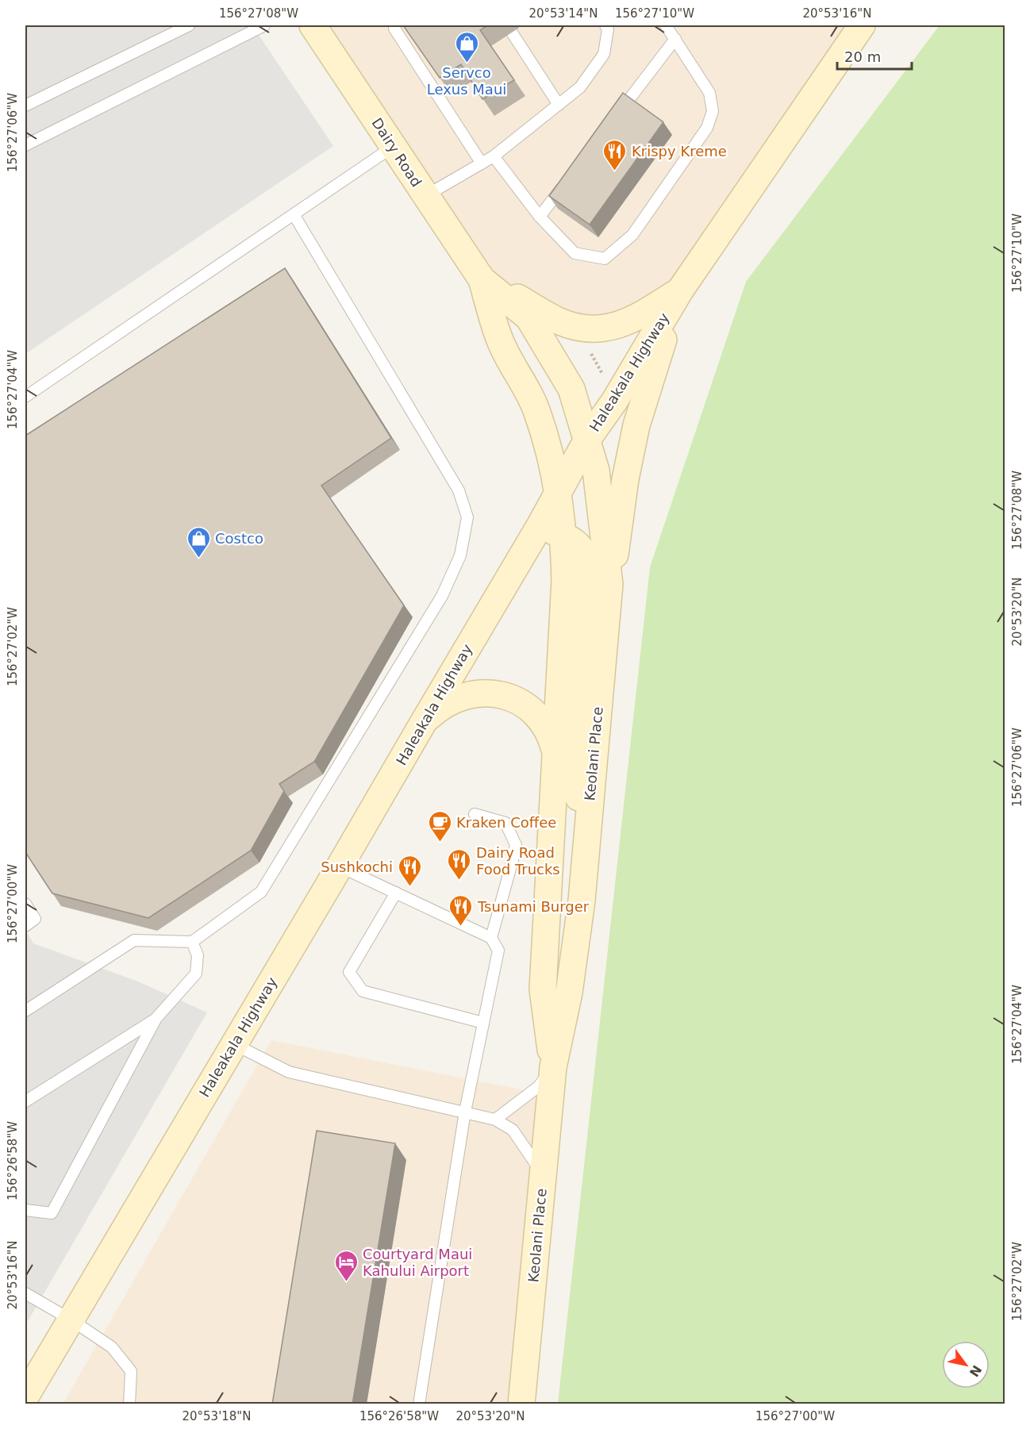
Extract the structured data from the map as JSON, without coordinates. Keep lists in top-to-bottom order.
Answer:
{
  "streets": {
    "street": ["Dairy Road", "Haleakala Highway", "Keolani Place"]
  },
  "crossings": [
    ["Dairy Road", "Haleakala Highway"],
    ["Dairy Road", "Keolani Place"],
    ["Haleakala Highway", "Keolani Place"]
  ],
  "places": {
    "shop": ["Servco Lexus Maui", "Costco"],
    "restaurant": [
      "Krispy Kreme",
      "Dairy Road Food Trucks",
      "Sushkochi",
      "Tsunami Burger"
    ],
    "cafe": ["Kraken Coffee"],
    "hotel": ["Courtyard Maui Kahului Airport"]
  },
  "scale_bar": "20 m",
  "north": "bottom right",
  "coordinates": [
    "156°27'08\"W",
    "20°53'14\"N",
    "156°27'10\"W",
    "20°53'16\"N",
    "156°27'06\"W",
    "156°27'04\"W",
    "20°53'20\"N",
    "156°27'02\"W",
    "156°27'00\"W",
    "156°26'58\"W",
    "20°53'18\"N"
  ]
}
